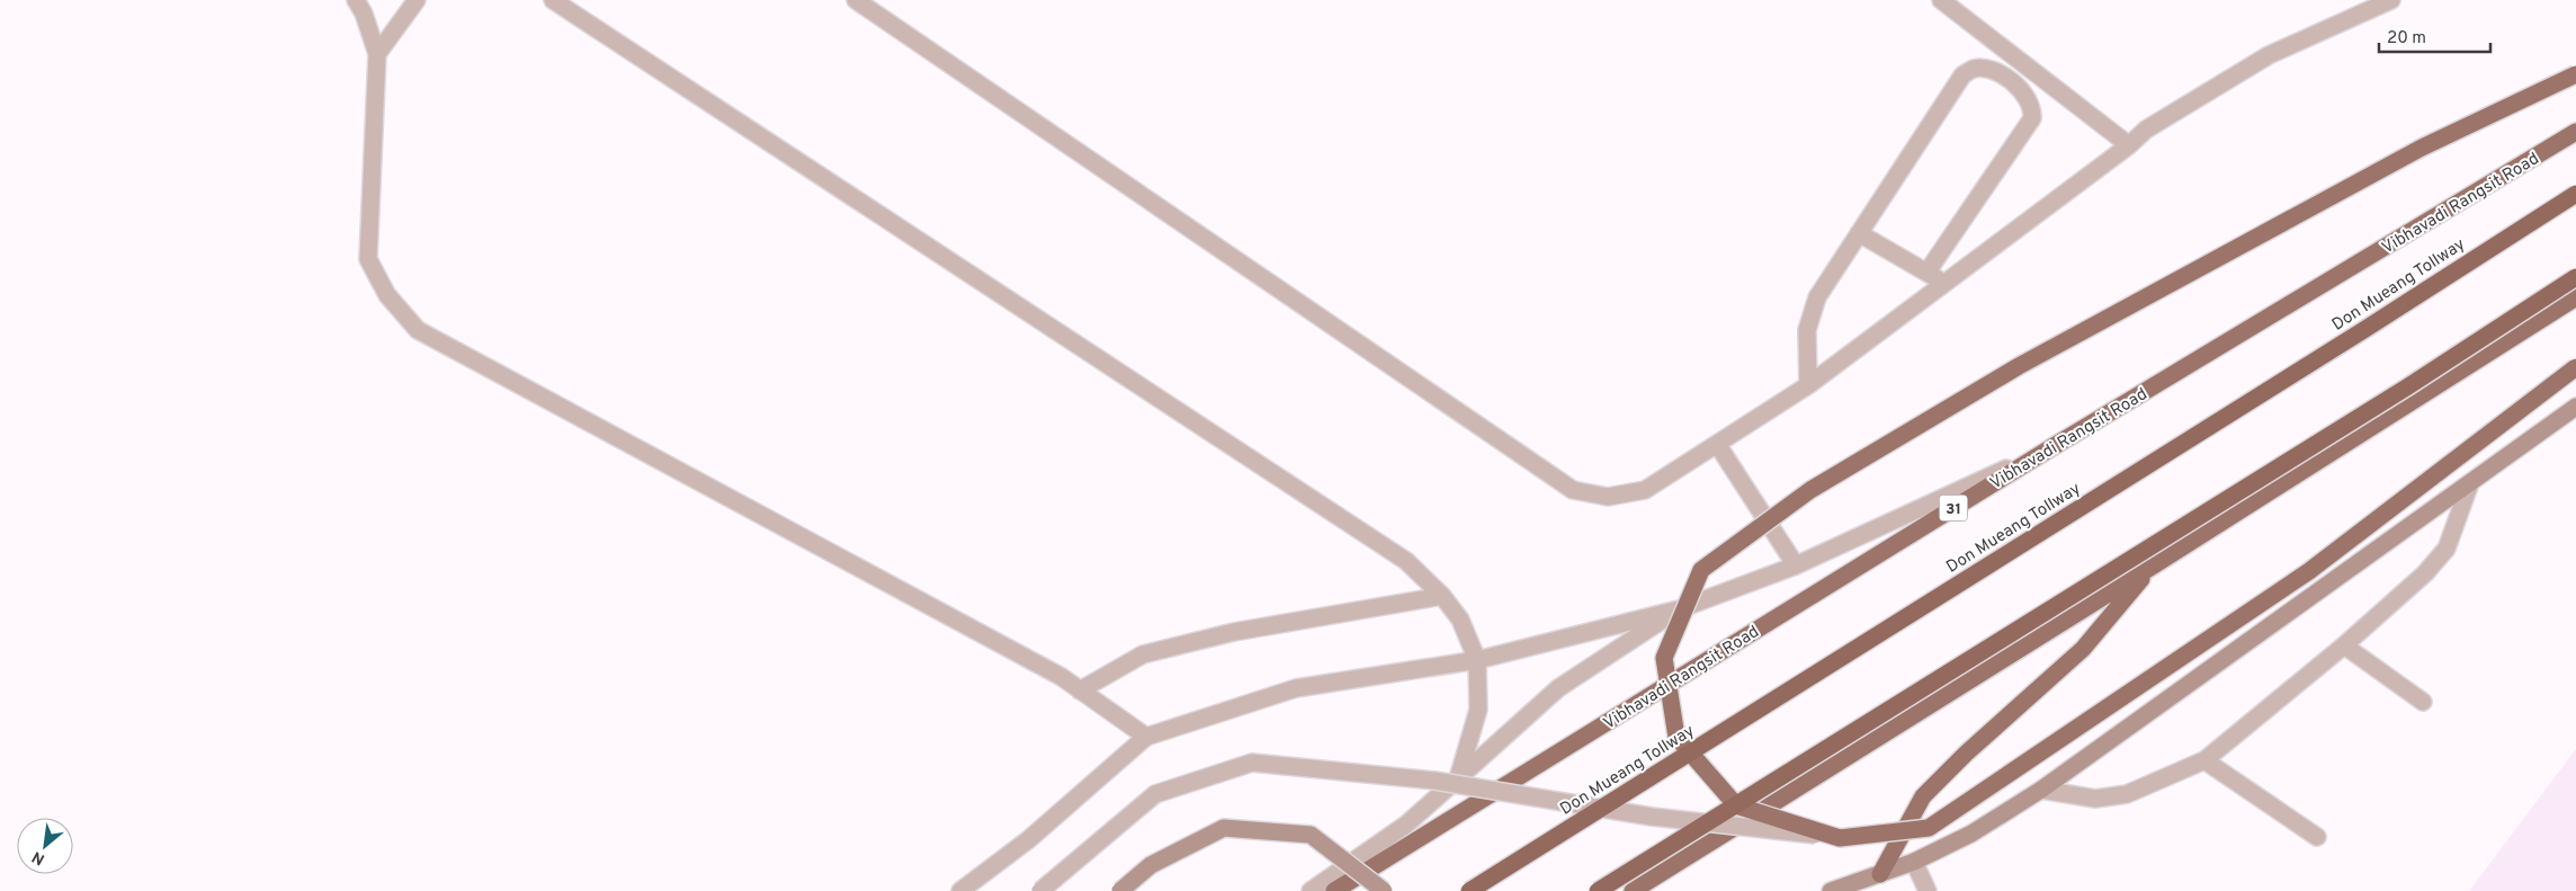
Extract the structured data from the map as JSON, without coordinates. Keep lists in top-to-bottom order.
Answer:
{
  "streets": {
    "highway": ["Vibhavadi Rangsit Road", "Don Mueang Tollway", "31"]
  },
  "scale_bar": "20 m",
  "north": "bottom left"
}
